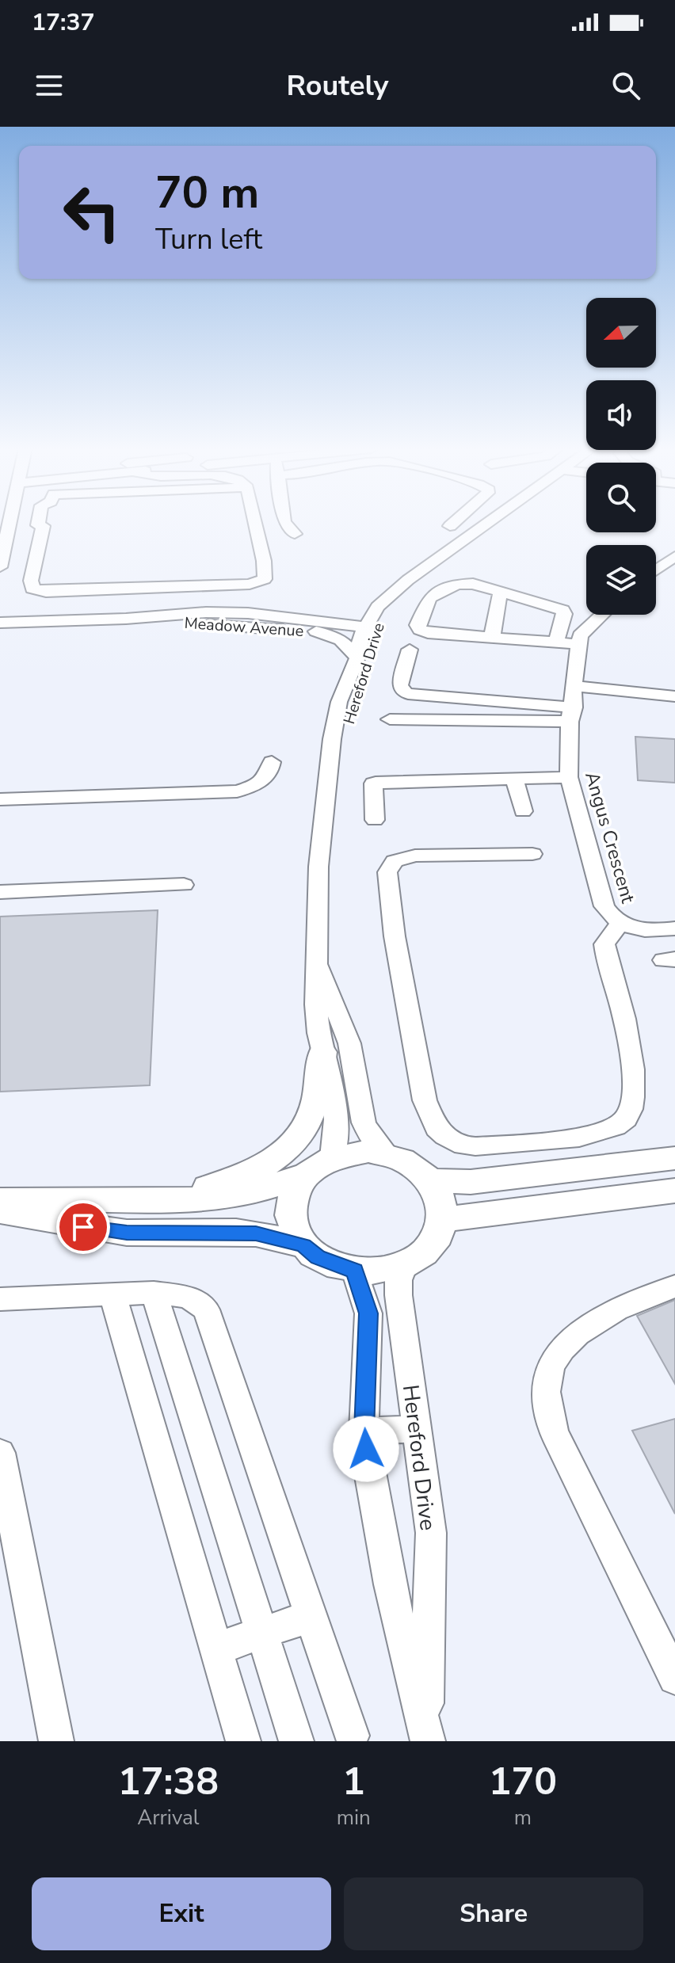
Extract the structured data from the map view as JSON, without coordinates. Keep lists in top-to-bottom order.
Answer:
{
  "streets": {
    "street": ["Meadow Avenue", "Hereford Drive", "Angus Crescent"]
  },
  "crossings": [
    ["Meadow Avenue", "Hereford Drive"]
  ],
  "north": "left",
  "page": {
    "status": "17:37",
    "header": "Routely",
    "turn": ["70 m", "Turn left"],
    "eta": [
      "17:38",
      "Arrival",
      "1",
      "min",
      "170",
      "m"
    ],
    "buttons": ["Exit", "Share"]
  }
}
